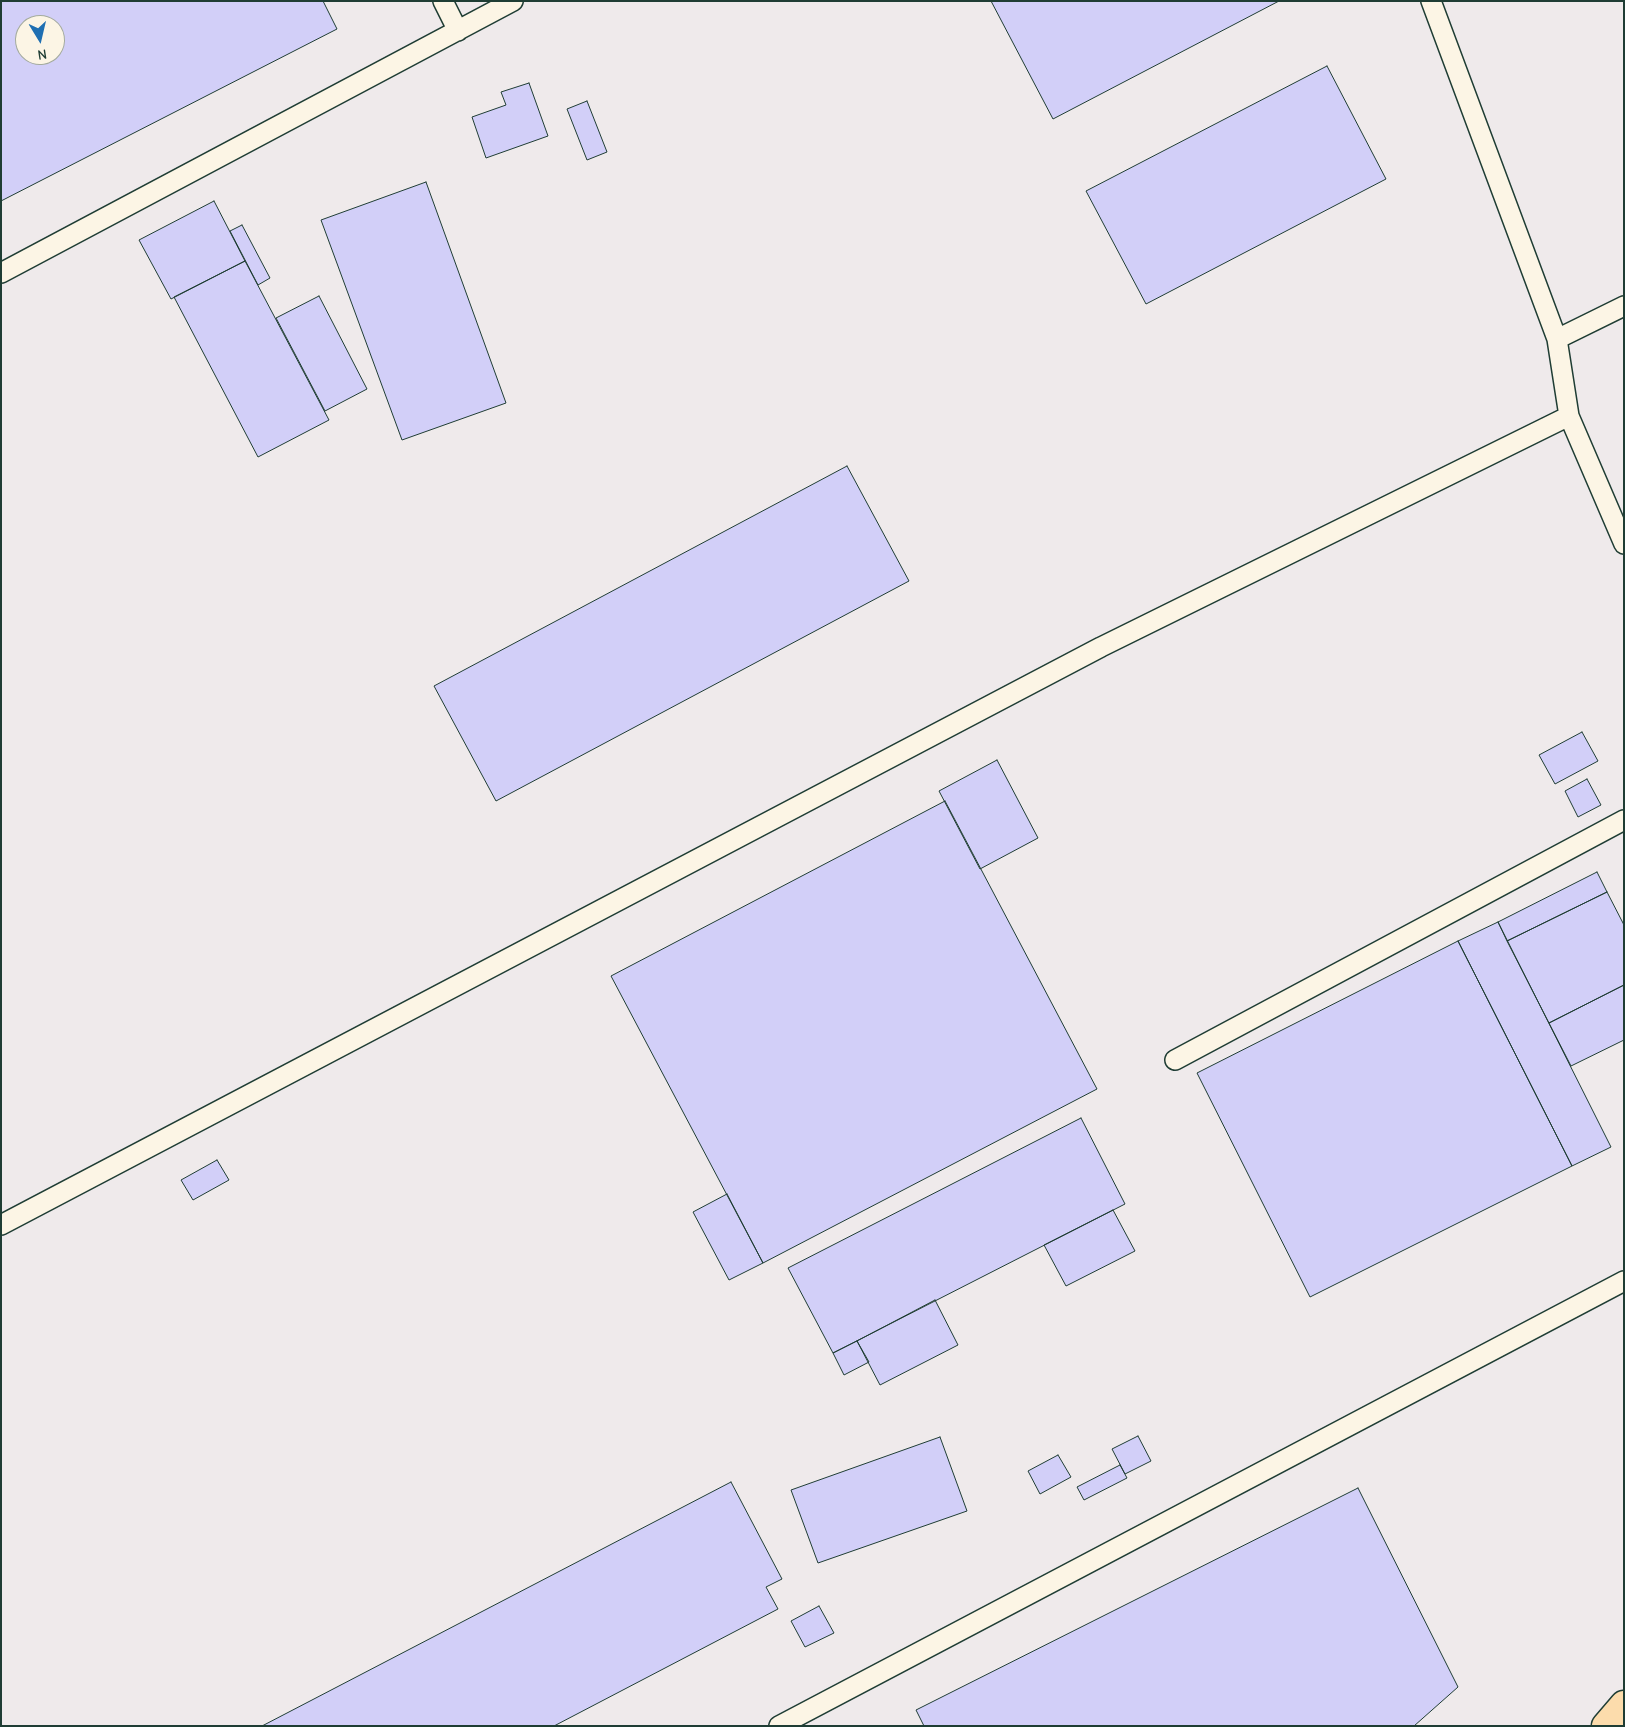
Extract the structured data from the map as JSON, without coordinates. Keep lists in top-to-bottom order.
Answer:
{
  "north": "bottom"
}
